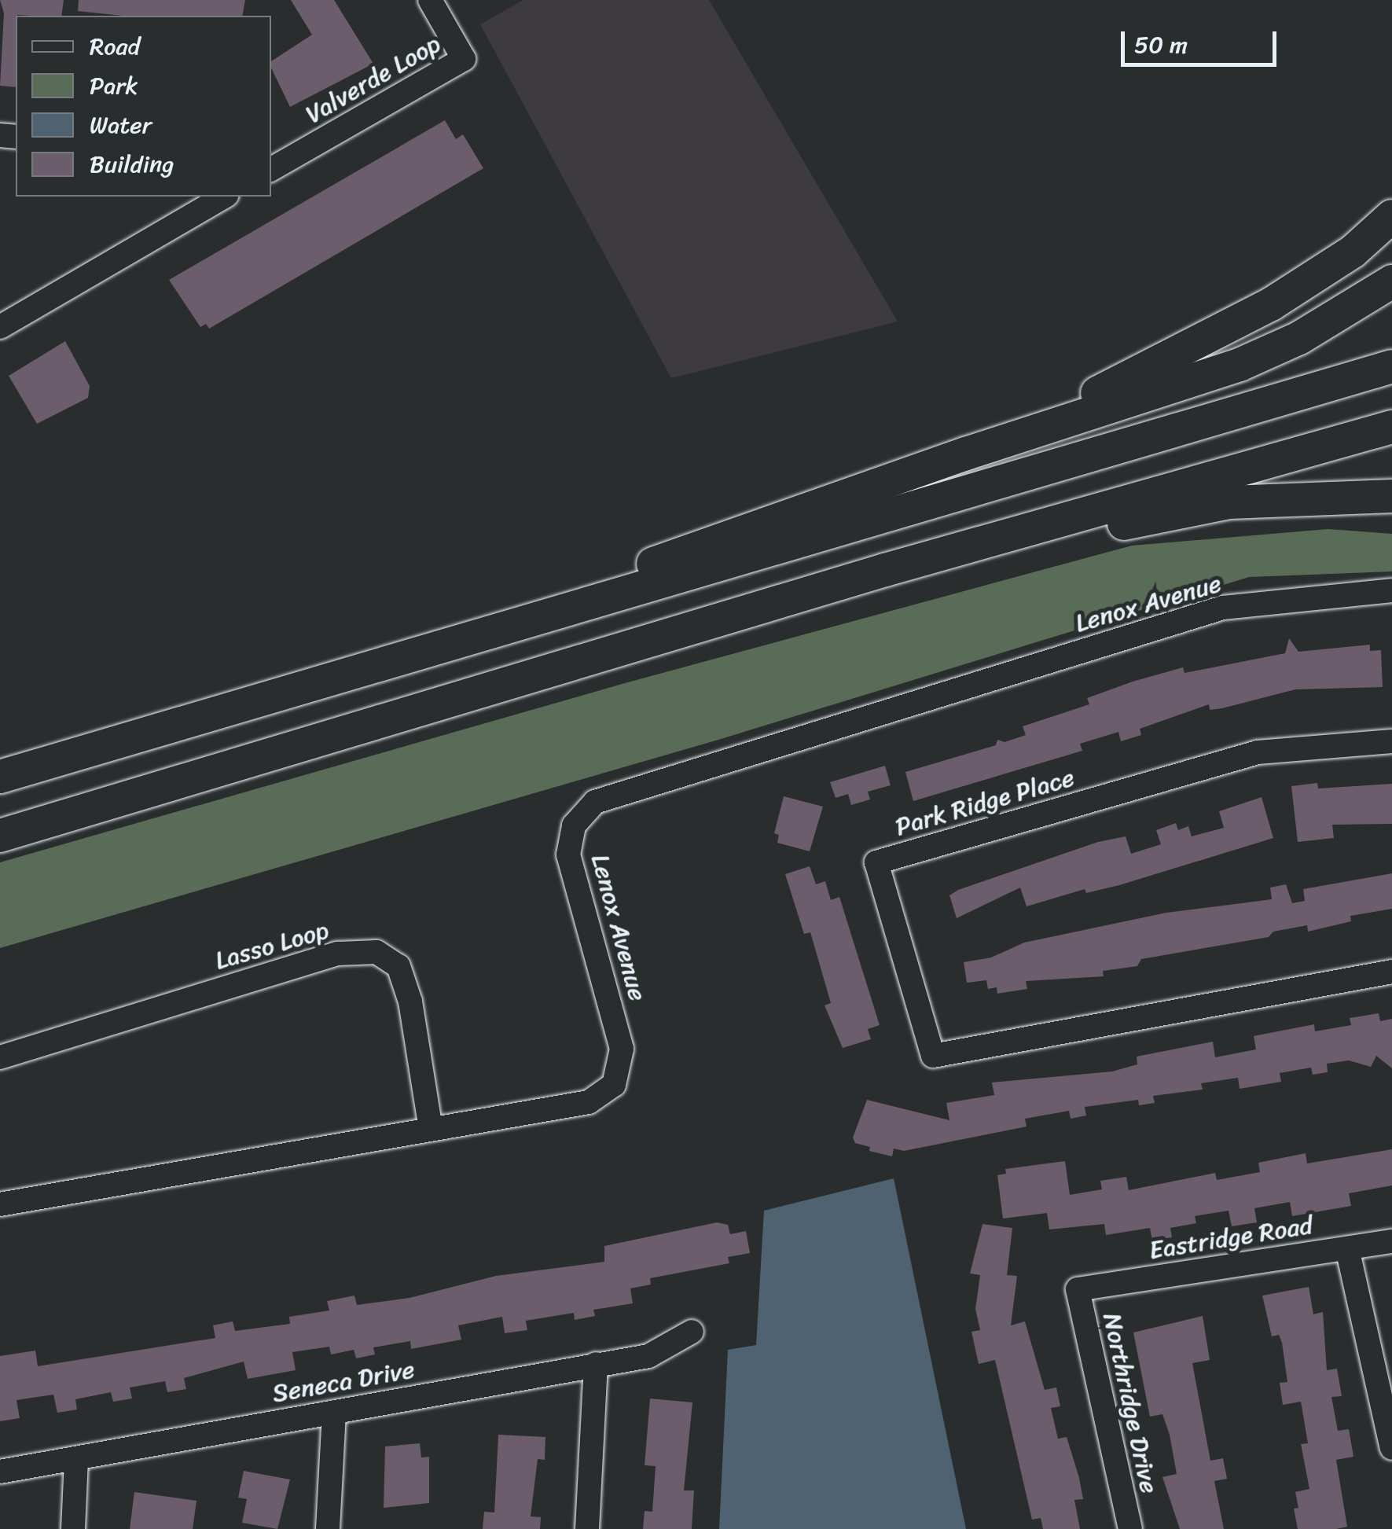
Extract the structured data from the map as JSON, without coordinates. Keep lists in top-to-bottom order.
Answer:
{
  "streets": {
    "street": [
      "Valverde Loop",
      "Lenox Avenue",
      "Park Ridge Place",
      "Lasso Loop",
      "Eastridge Road",
      "Seneca Drive",
      "Northridge Drive"
    ]
  },
  "crossings": [
    ["Lenox Avenue", "Lasso Loop"],
    ["Eastridge Road", "Northridge Drive"]
  ],
  "legend": [
    "Road",
    "Park",
    "Water",
    "Building"
  ],
  "scale_bar": "50 m"
}
